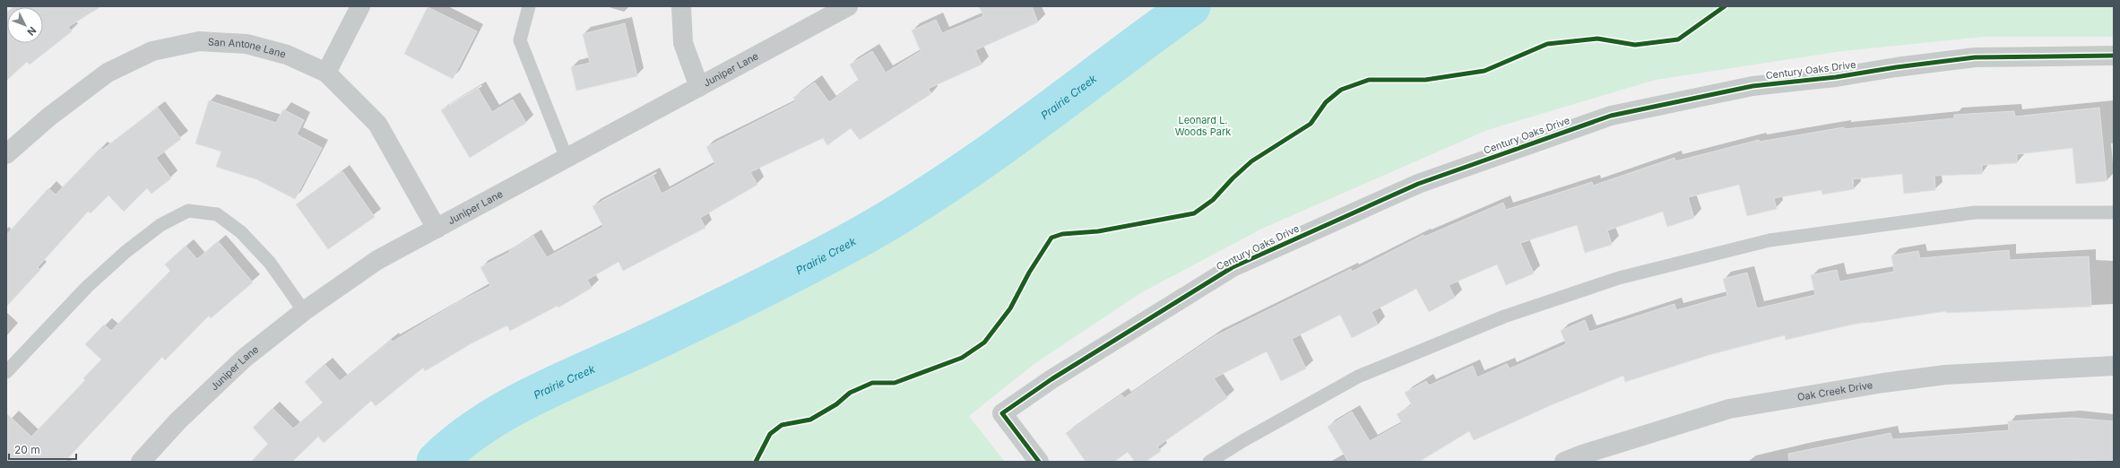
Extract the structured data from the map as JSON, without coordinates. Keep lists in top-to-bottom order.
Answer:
{
  "streets": {
    "street": [
      "San Antone Lane",
      "Juniper Lane",
      "Century Oaks Drive",
      "Oak Creek Drive"
    ]
  },
  "crossings": [
    ["San Antone Lane", "Juniper Lane"]
  ],
  "water": ["Prairie Creek"],
  "parks": ["Leonard L. Woods Park"],
  "scale_bar": "20 m",
  "north": "bottom right"
}
